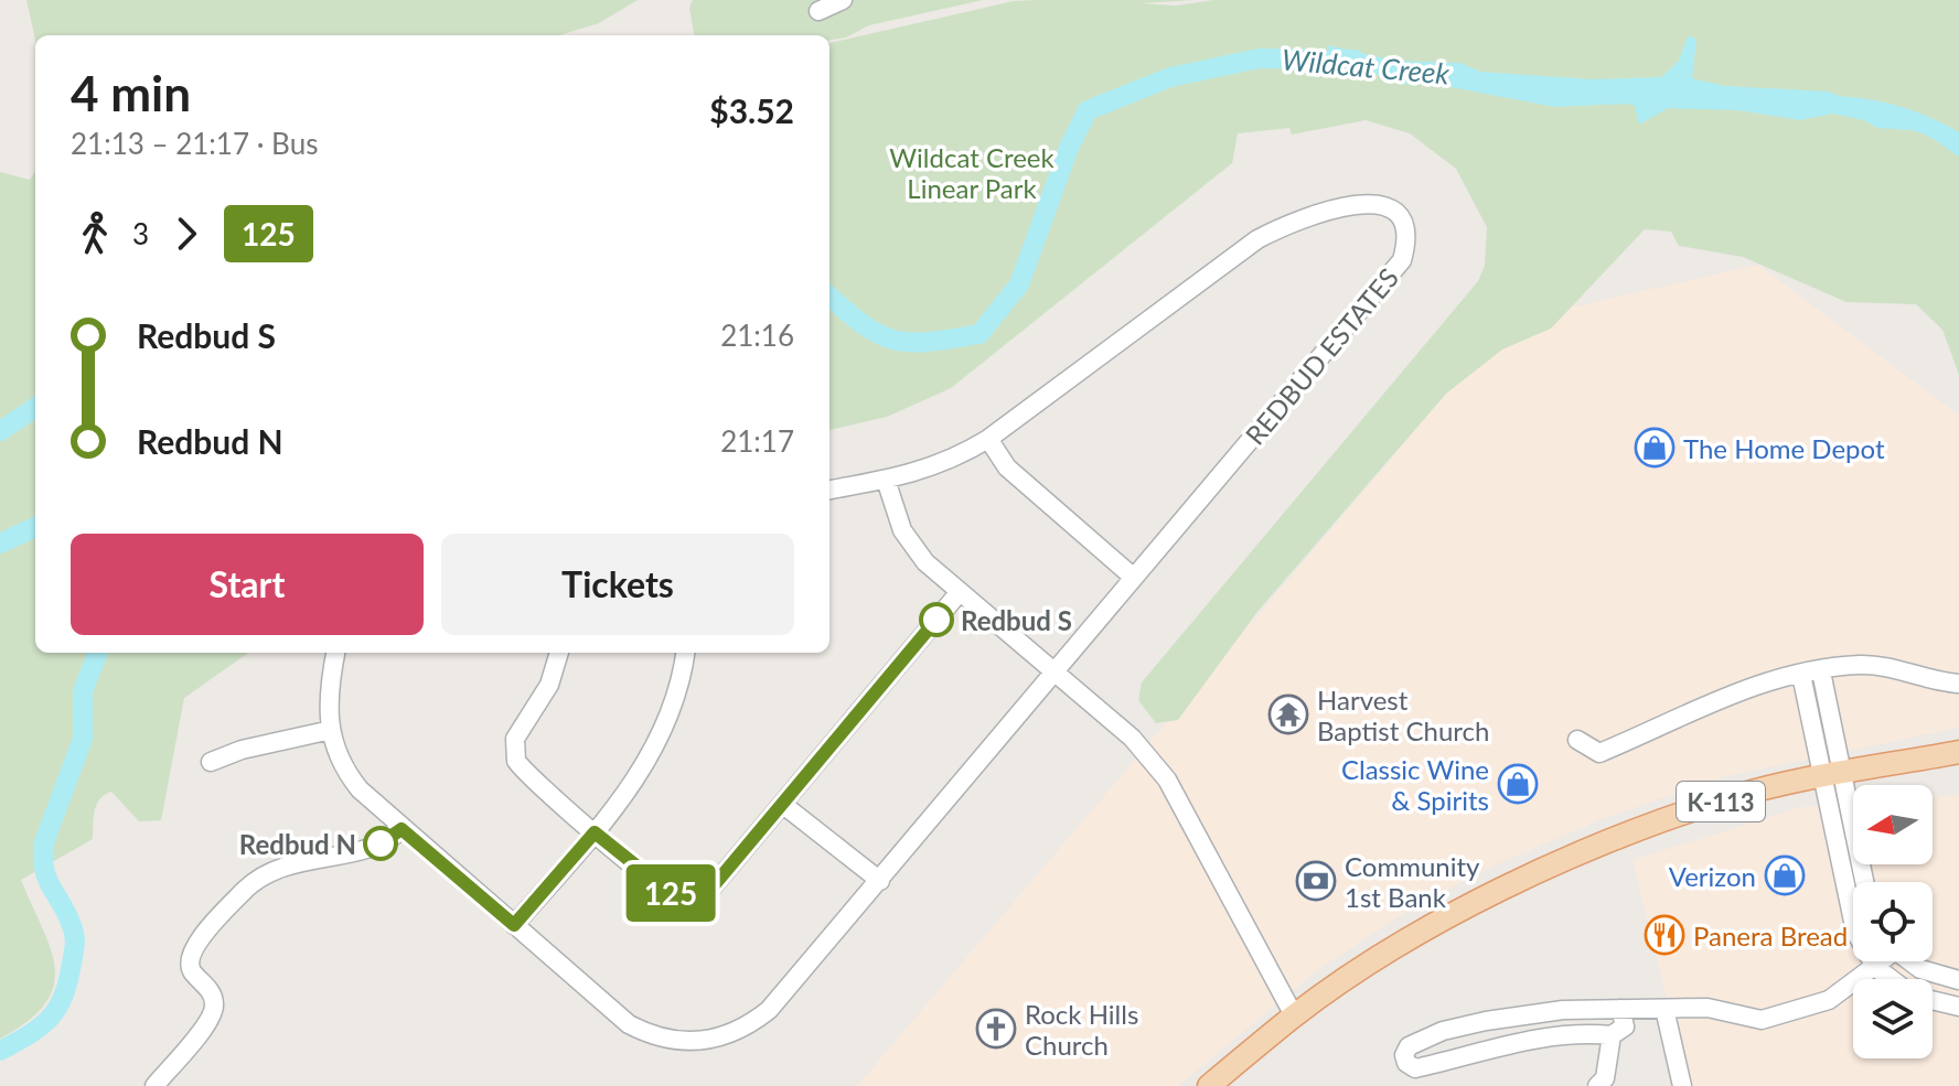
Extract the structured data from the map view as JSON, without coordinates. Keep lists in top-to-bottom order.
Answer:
{
  "streets": {
    "main road": ["K-113"],
    "street": ["REDBUD ESTATES"]
  },
  "water": ["Wildcat Creek"],
  "parks": ["Wildcat Creek Linear Park"],
  "places": {
    "shop": ["The Home Depot", "Classic Wine & Spirits", "Verizon"],
    "other": ["Redbud S", "Redbud N"],
    "temple": ["Harvest Baptist Church"],
    "bank": ["Community 1st Bank"],
    "restaurant": ["Panera Bread"],
    "church": ["Rock Hills Church"]
  },
  "lines": ["bus line 125"],
  "north": "left",
  "page": {
    "on_map": "125",
    "heading": ["4 min", "21:13 – 21:17 · Bus", "$3.52"],
    "legs": ["3", "125"],
    "list": [
      {
        "name": "Redbud S",
        "value": "21:16"
      },
      {
        "name": "Redbud N",
        "value": "21:17"
      }
    ],
    "buttons": ["Start", "Tickets"]
  }
}
